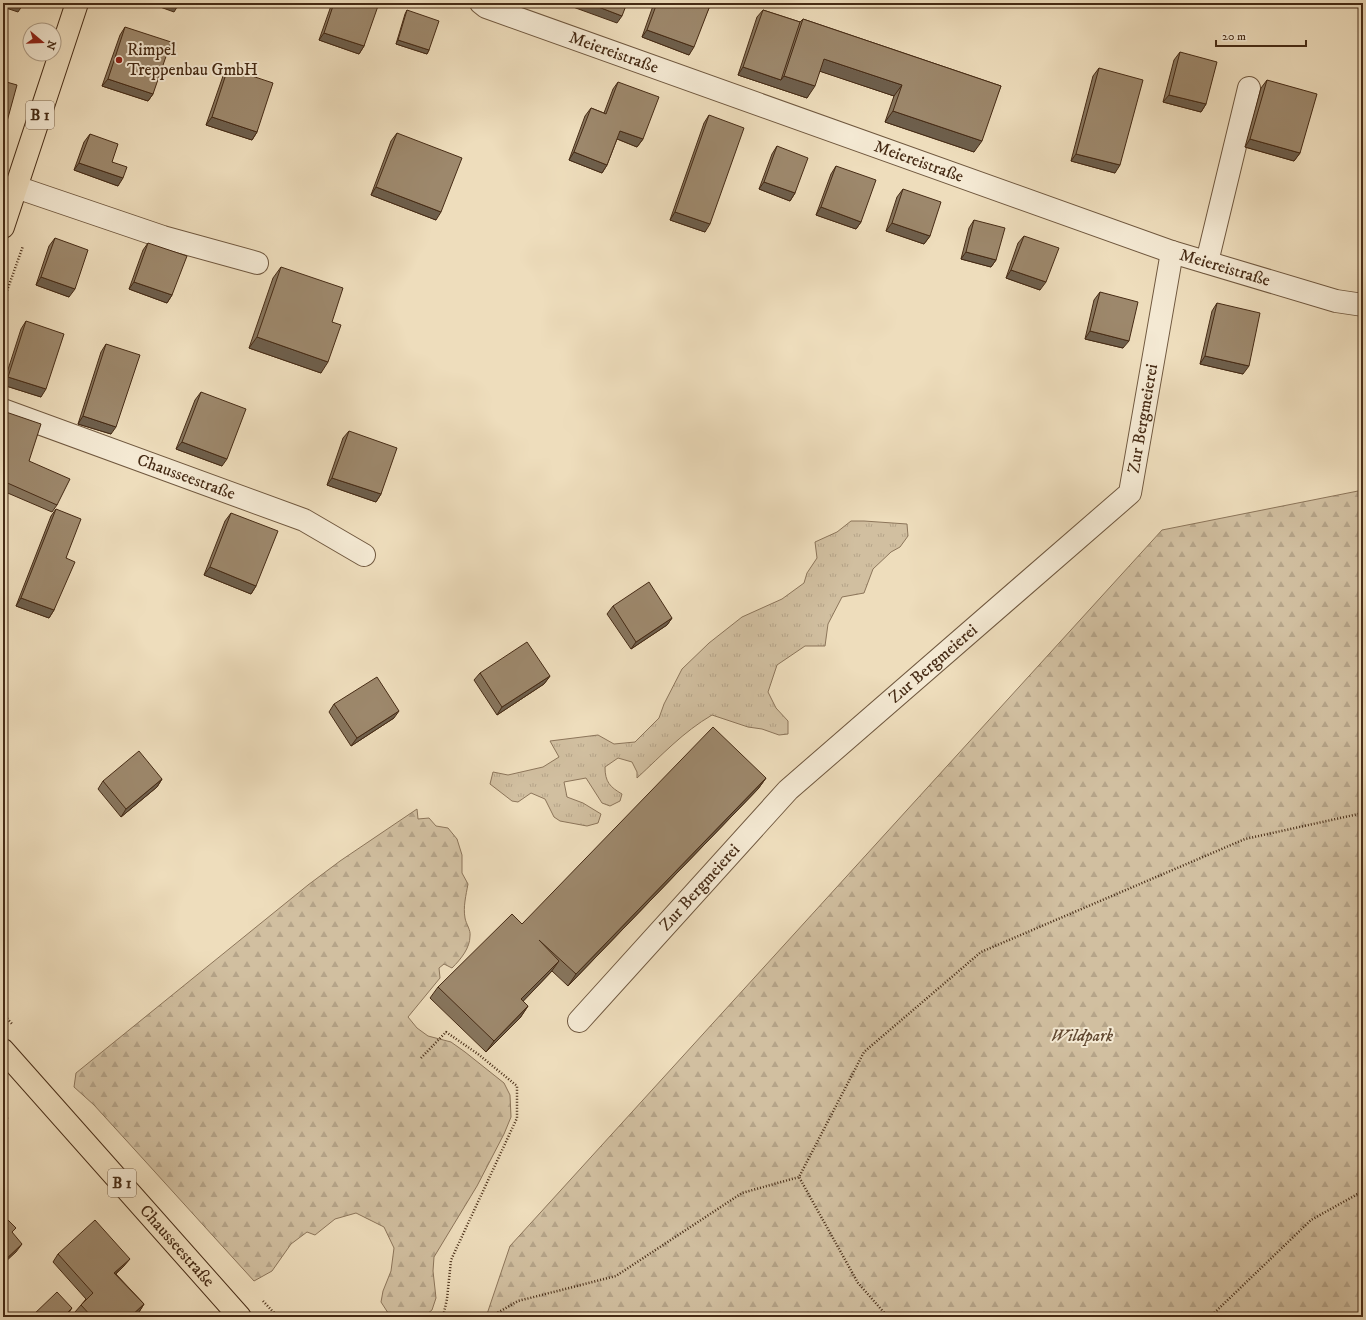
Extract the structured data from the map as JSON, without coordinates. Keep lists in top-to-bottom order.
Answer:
{
  "streets": {
    "main road": ["B 1", "Chausseestraße"],
    "street": ["Meiereistraße", "Zur Bergmeierei"]
  },
  "crossings": [
    ["Meiereistraße", "Zur Bergmeierei"]
  ],
  "parks": ["Wildpark"],
  "places": ["Rimpel Treppenbau GmbH"],
  "scale_bar": "20 m",
  "north": "right"
}
